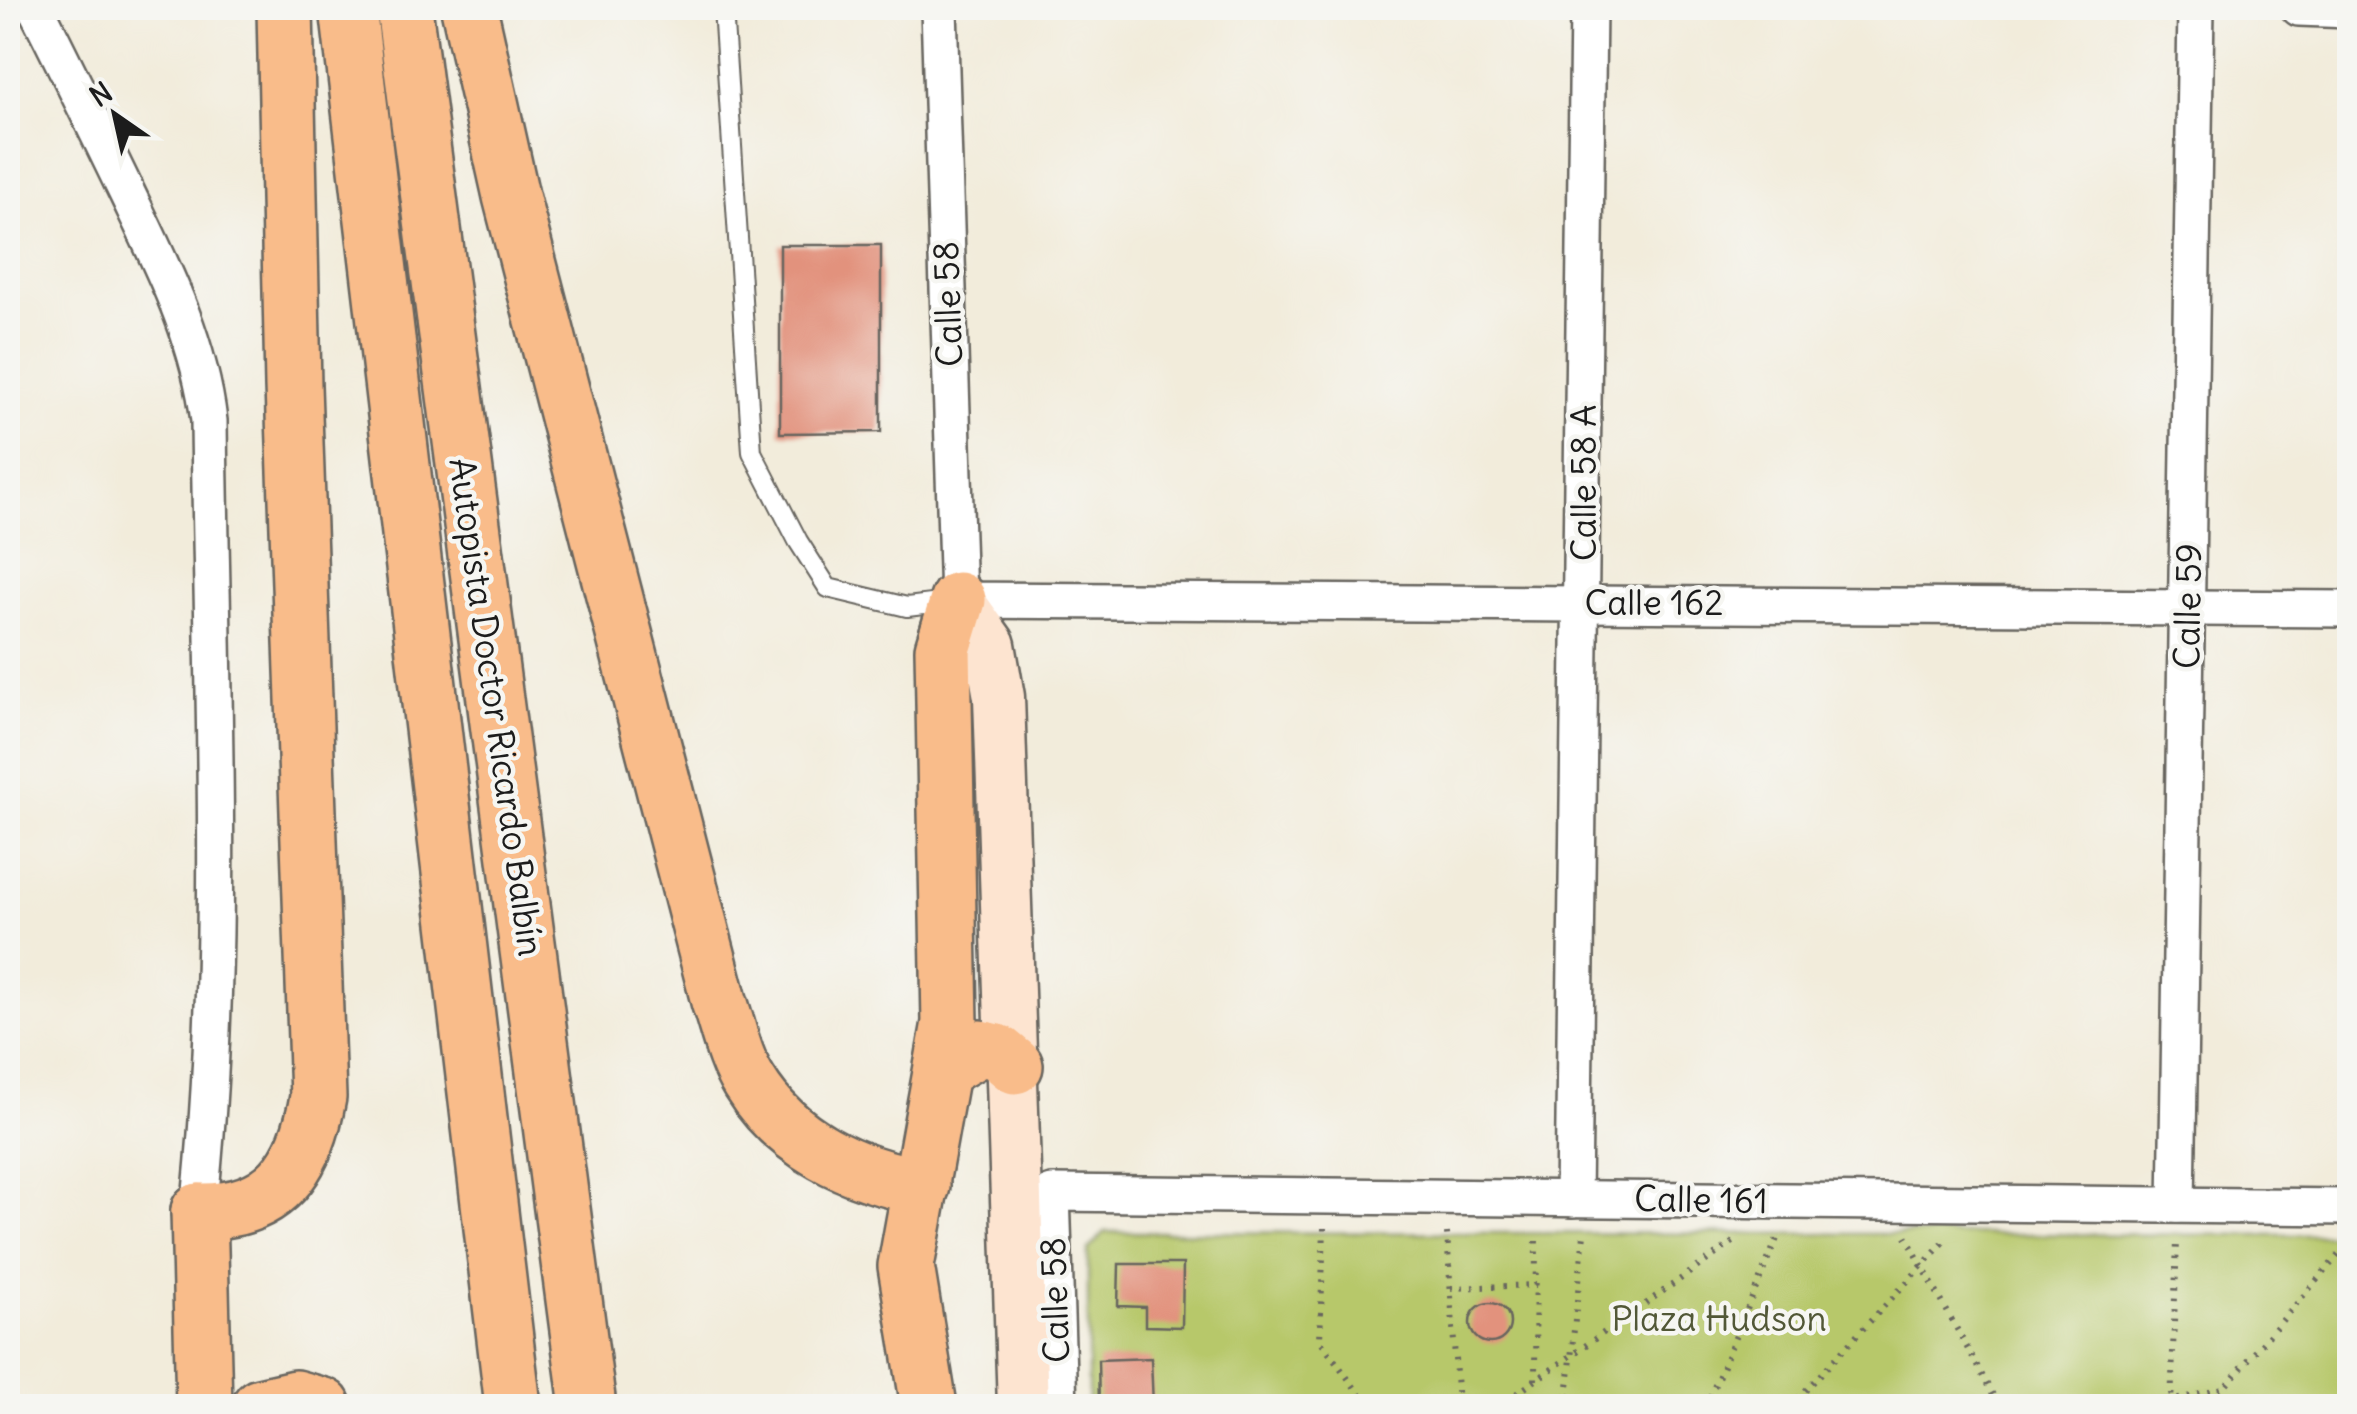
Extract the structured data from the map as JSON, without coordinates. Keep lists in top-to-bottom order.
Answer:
{
  "streets": {
    "main road": ["Autopista Doctor Ricardo Balbín"],
    "street": [
      "Calle 58",
      "Calle 58 A",
      "Calle 162",
      "Calle 59",
      "Calle 161"
    ]
  },
  "crossings": [
    ["Calle 58", "Calle 162"],
    ["Calle 58", "Calle 161"],
    ["Calle 58 A", "Calle 162"],
    ["Calle 58 A", "Calle 161"],
    ["Calle 162", "Calle 59"],
    ["Calle 59", "Calle 161"]
  ],
  "parks": ["Plaza Hudson"],
  "north": "top left"
}
